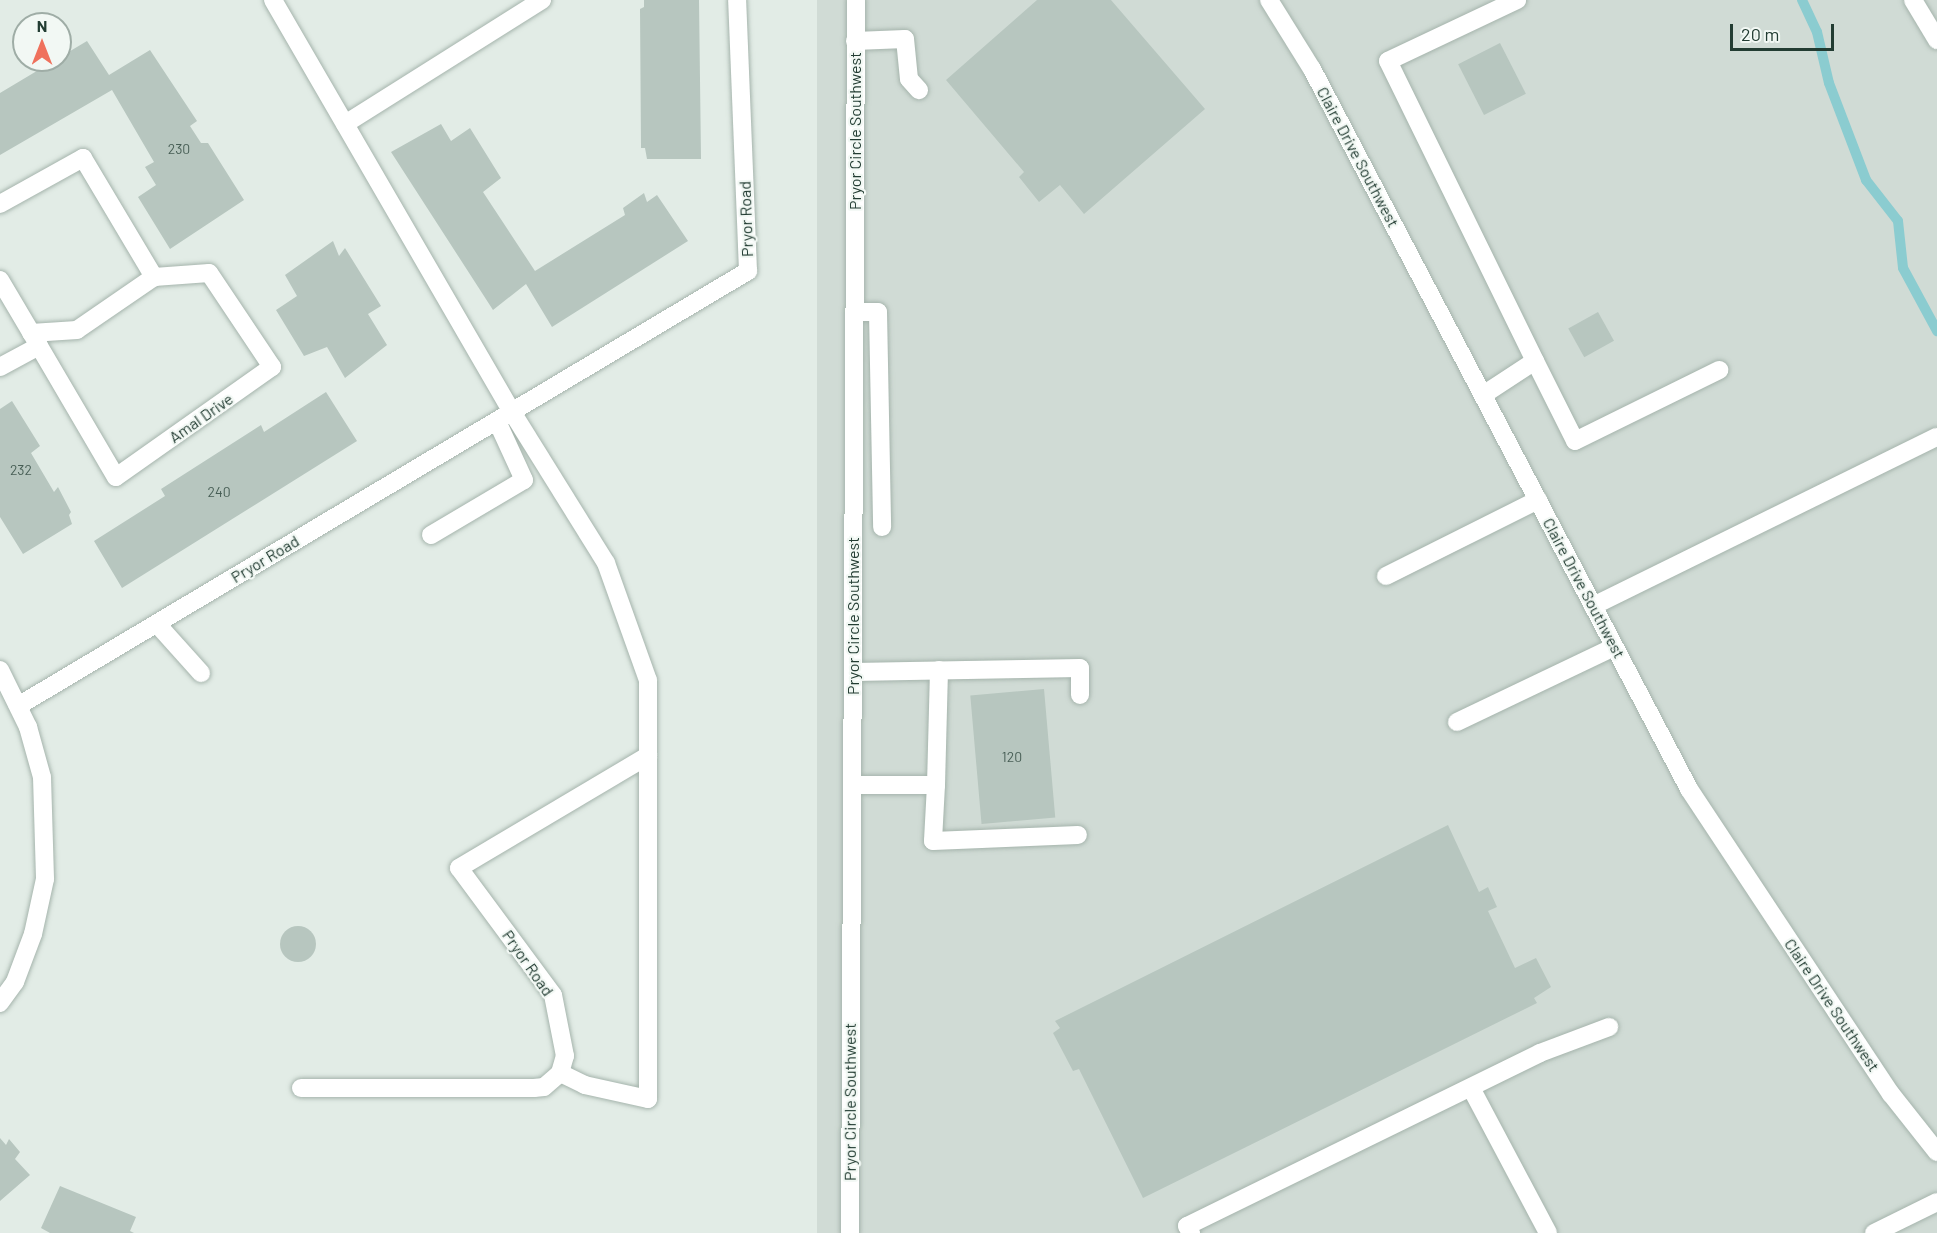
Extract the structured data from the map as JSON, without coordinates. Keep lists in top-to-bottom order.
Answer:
{
  "streets": {
    "street": [
      "Pryor Circle Southwest",
      "Claire Drive Southwest",
      "Pryor Road",
      "Amal Drive"
    ]
  },
  "house_numbers": [
    "230",
    "232",
    "240",
    "120"
  ],
  "scale_bar": "20 m",
  "north": "top"
}
